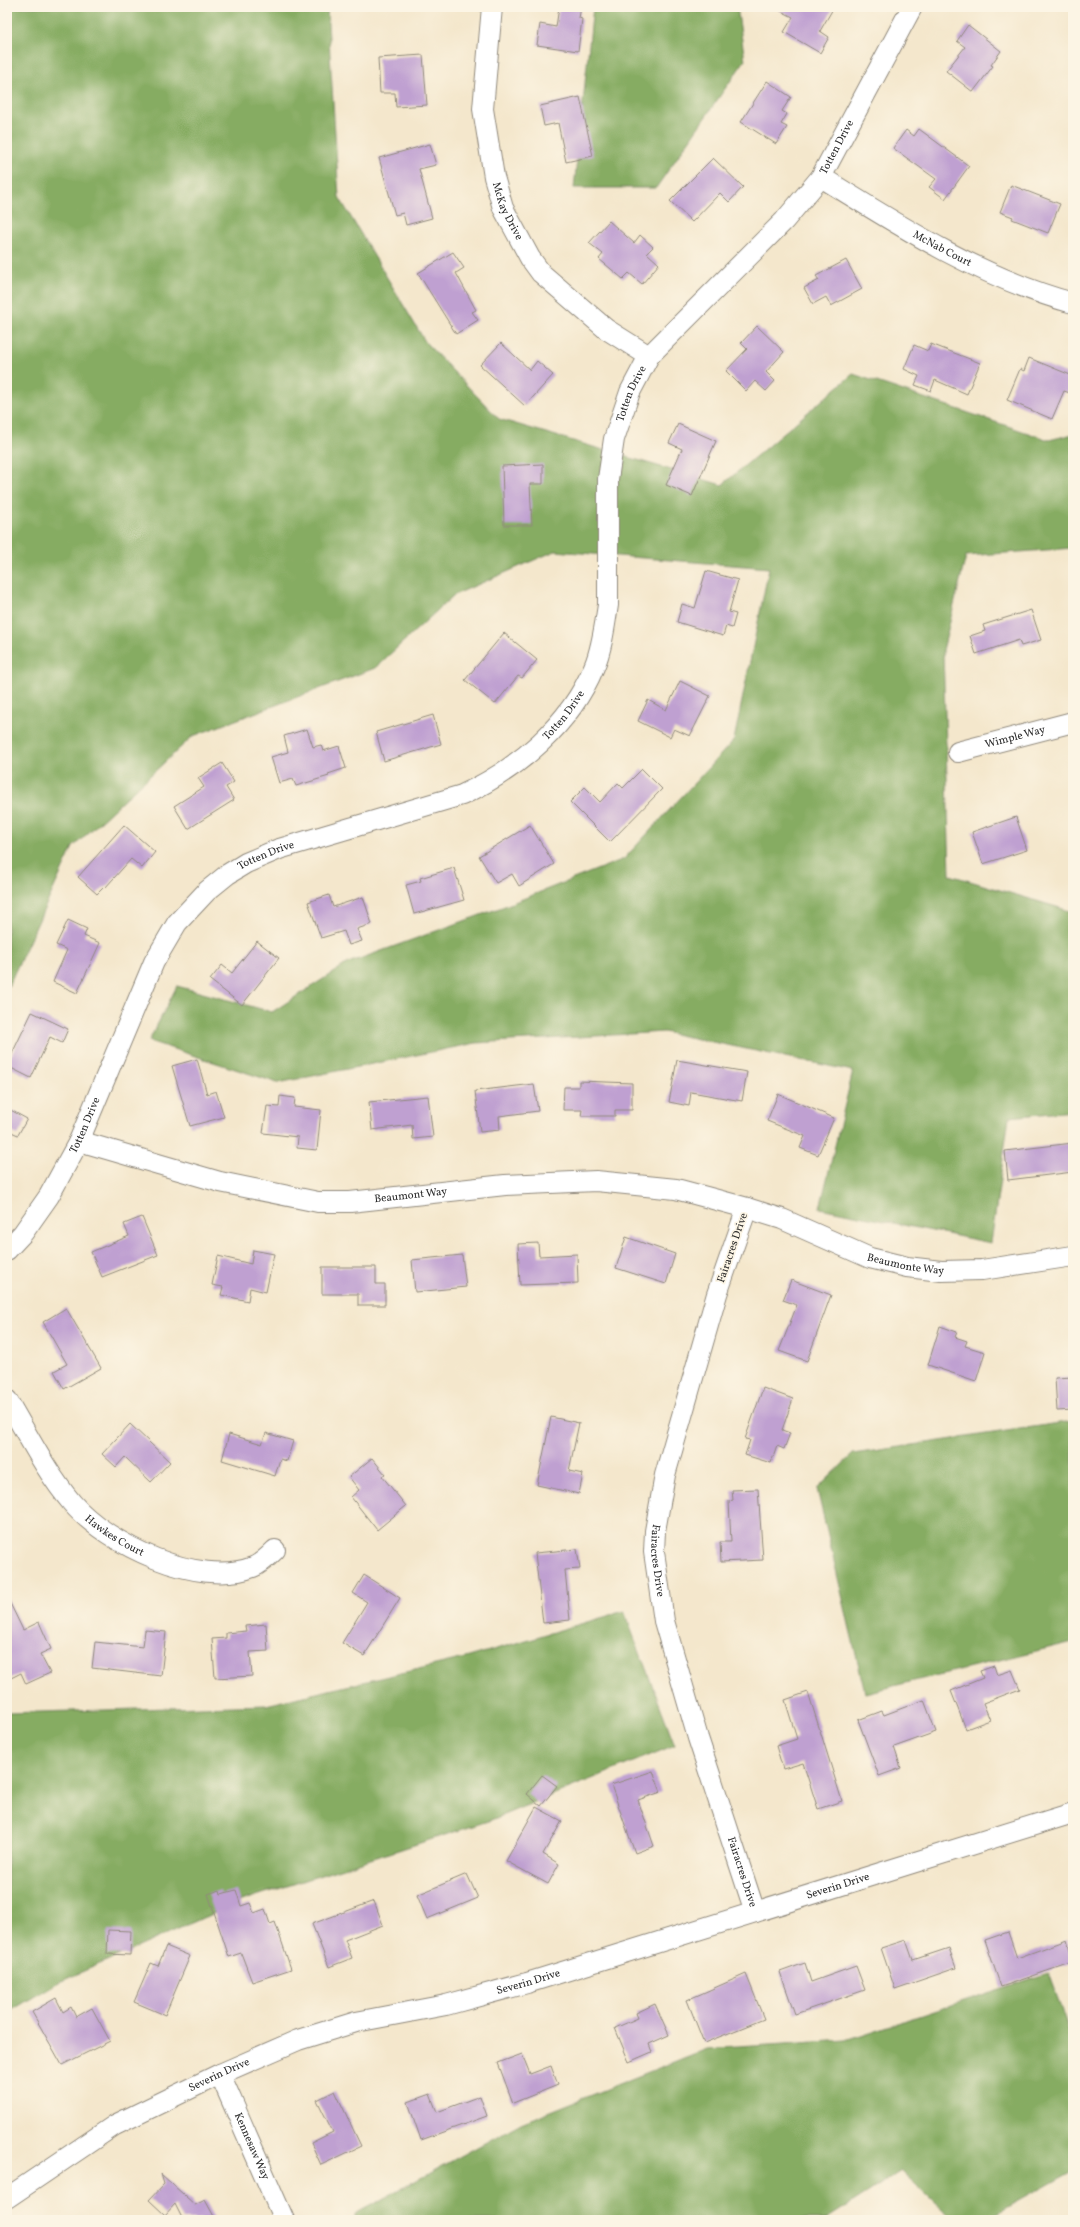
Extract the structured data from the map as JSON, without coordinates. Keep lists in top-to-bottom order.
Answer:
{
  "streets": {
    "street": [
      "Totten Drive",
      "McKay Drive",
      "McNab Court",
      "Wimple Way",
      "Beaumont Way",
      "Fairacres Drive",
      "Beaumonte Way",
      "Hawkes Court",
      "Severin Drive",
      "Kennesaw Way"
    ]
  },
  "crossings": [
    ["Totten Drive", "McKay Drive"],
    ["Totten Drive", "McNab Court"],
    ["Totten Drive", "Beaumont Way"],
    ["Beaumont Way", "Fairacres Drive"],
    ["Beaumont Way", "Beaumonte Way"],
    ["Fairacres Drive", "Beaumonte Way"],
    ["Fairacres Drive", "Severin Drive"],
    ["Severin Drive", "Kennesaw Way"]
  ]
}
